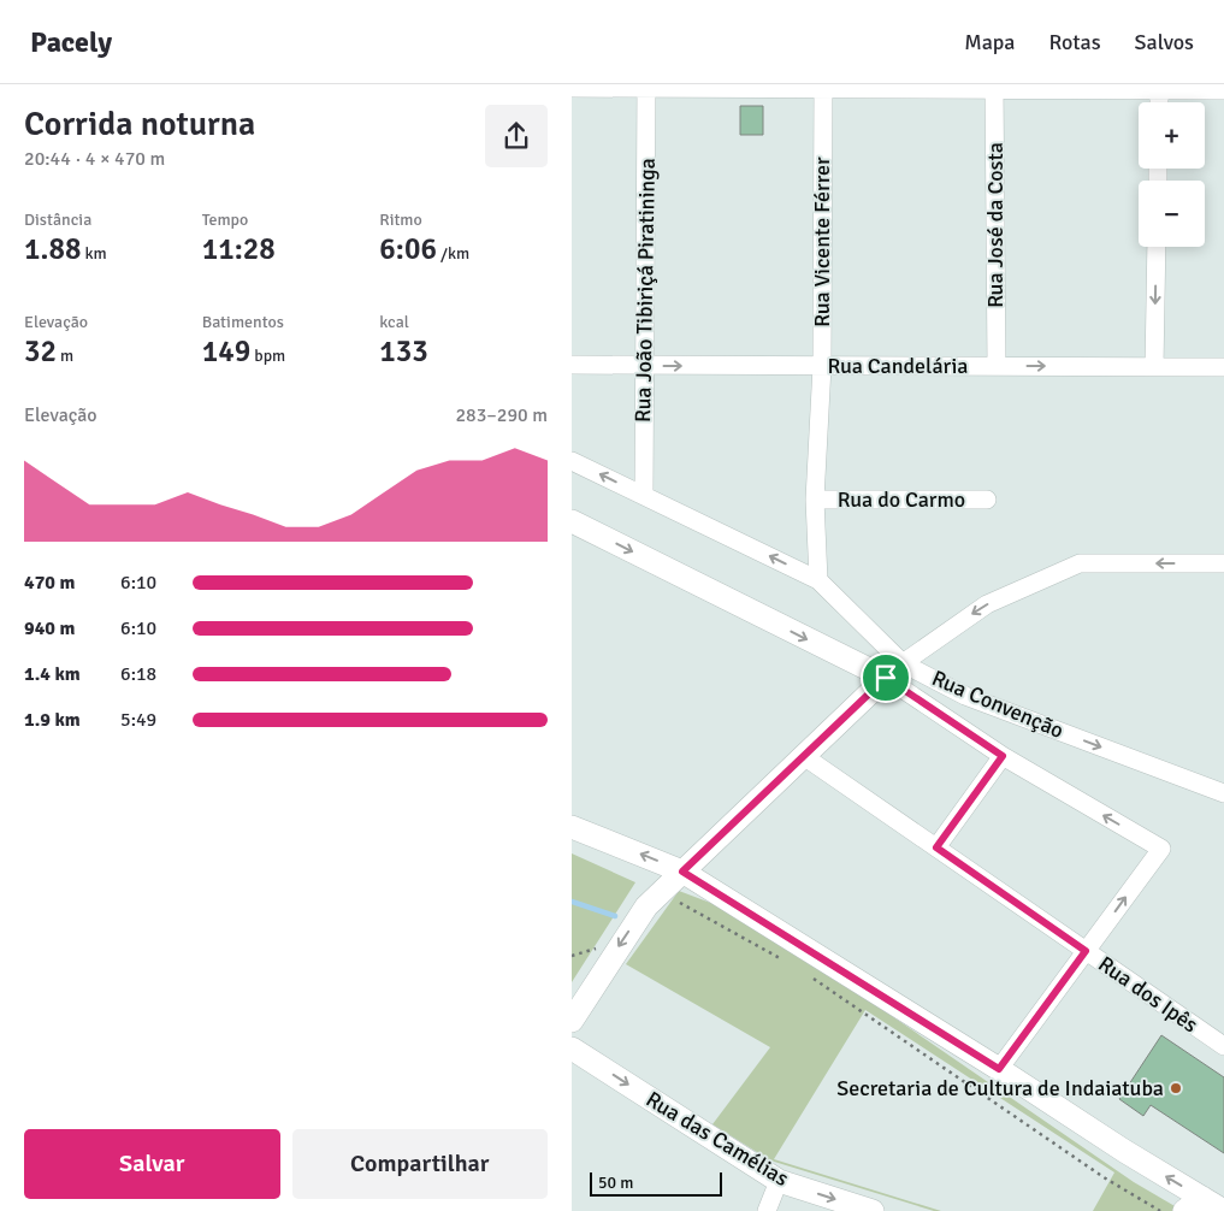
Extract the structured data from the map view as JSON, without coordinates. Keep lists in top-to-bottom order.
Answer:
{
  "streets": {
    "main road": ["Rua das Camélias"],
    "street": [
      "Rua José da Costa",
      "Rua Vicente Férrer",
      "Rua João Tibiriçá Piratininga",
      "Rua Candelária",
      "Rua do Carmo",
      "Rua Convenção",
      "Rua dos Ipês"
    ]
  },
  "crossings": [
    ["Rua José da Costa", "Rua Candelária"],
    ["Rua Vicente Férrer", "Rua Candelária"],
    ["Rua Vicente Férrer", "Rua do Carmo"],
    ["Rua Vicente Férrer", "Rua Convenção"],
    ["Rua João Tibiriçá Piratininga", "Rua Candelária"],
    ["Rua João Tibiriçá Piratininga", "Rua Convenção"]
  ],
  "one_way": ["Rua Candelária", "Rua das Camélias"],
  "places": ["Secretaria de Cultura de Indaiatuba"],
  "scale_bar": "50 m",
  "page": {
    "header": "Pacely",
    "nav": ["Mapa", "Rotas", "Salvos"],
    "heading": ["Corrida noturna", "20:44 · 4 × 470 m"],
    "map_buttons": ["+", "−"],
    "stats": [
      ["Distância", "1.88 km"],
      ["Tempo", "11:28"],
      ["Ritmo", "6:06 /km"],
      ["Elevação", "32 m"],
      ["Batimentos", "149 bpm"],
      ["kcal", "133"]
    ],
    "chart": ["Elevação", "283–290 m"],
    "list": [
      {
        "name": "470 m",
        "note": "6:10"
      },
      {
        "name": "940 m",
        "note": "6:10"
      },
      {
        "name": "1.4 km",
        "note": "6:18"
      },
      {
        "name": "1.9 km",
        "note": "5:49"
      }
    ],
    "buttons": ["Salvar", "Compartilhar"],
    "scale": "50 m"
  }
}
